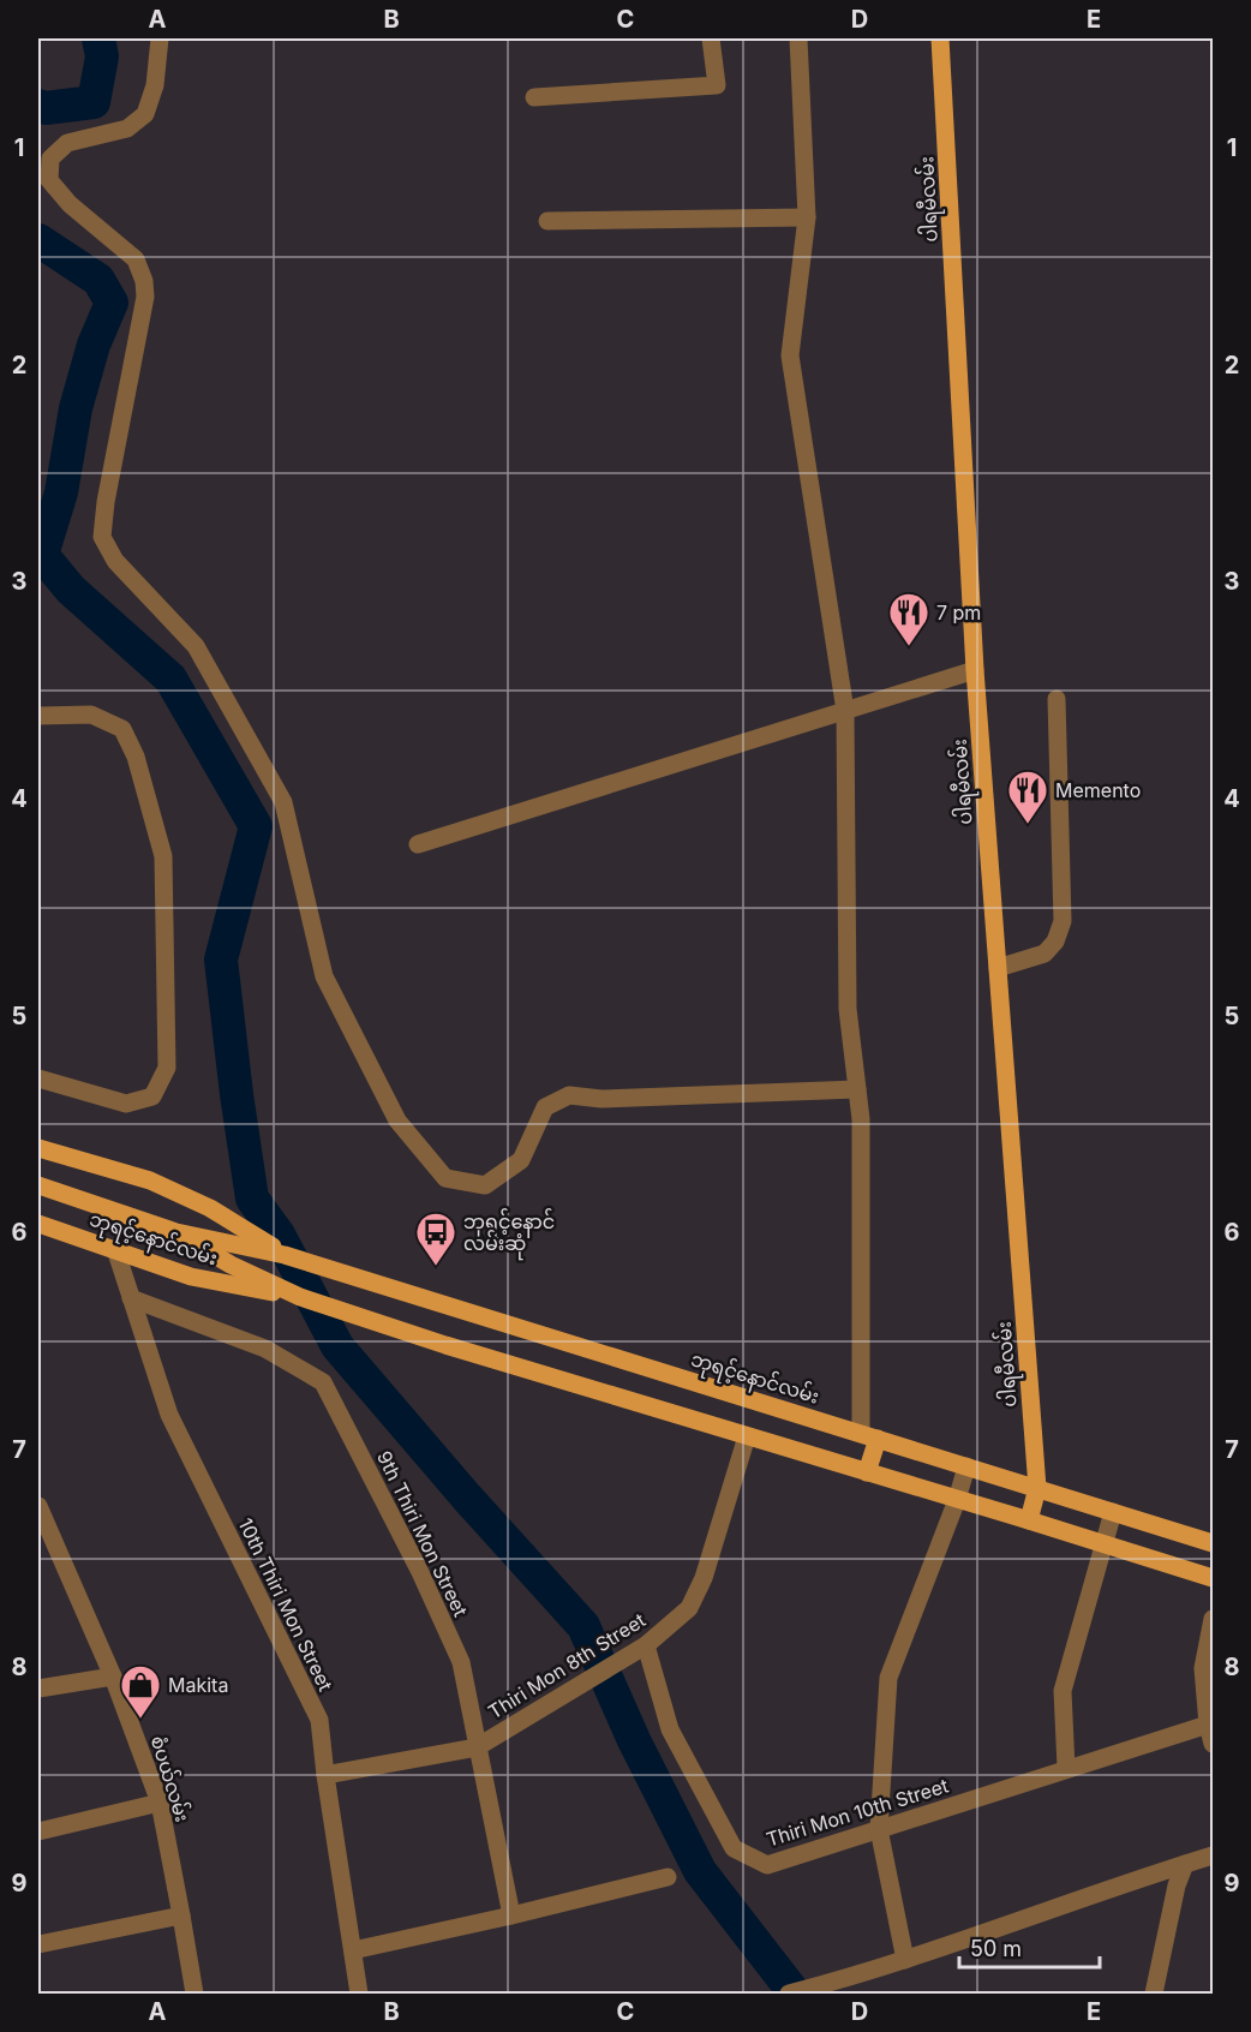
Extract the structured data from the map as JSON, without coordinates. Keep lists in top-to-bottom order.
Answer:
{
  "streets": {
    "main road": ["ပါရမီလမ်း", "ဘုရင့်နောင်လမ်း"],
    "street": [
      "9th Thiri Mon Street",
      "10th Thiri Mon Street",
      "Thiri Mon 8th Street",
      "စံပယ်လမ်း",
      "Thiri Mon 10th Street"
    ]
  },
  "crossings": [
    ["ပါရမီလမ်း", "ဘုရင့်နောင်လမ်း"],
    ["ဘုရင့်နောင်လမ်း", "10th Thiri Mon Street"],
    ["ဘုရင့်နောင်လမ်း", "Thiri Mon 8th Street"],
    ["9th Thiri Mon Street", "10th Thiri Mon Street"],
    ["9th Thiri Mon Street", "Thiri Mon 8th Street"],
    ["10th Thiri Mon Street", "Thiri Mon 8th Street"],
    ["Thiri Mon 8th Street", "Thiri Mon 10th Street"]
  ],
  "places": {
    "restaurant": ["7 pm", "Memento"],
    "bus stop": ["ဘုရင့်နောင် လမ်းဆုံ"],
    "shop": ["Makita"]
  },
  "scale_bar": "50 m",
  "grid": {
    "columns": [
      "A",
      "B",
      "C",
      "D",
      "E"
    ],
    "rows": [
      "1",
      "2",
      "3",
      "4",
      "5",
      "6",
      "7",
      "8",
      "9"
    ]
  }
}
